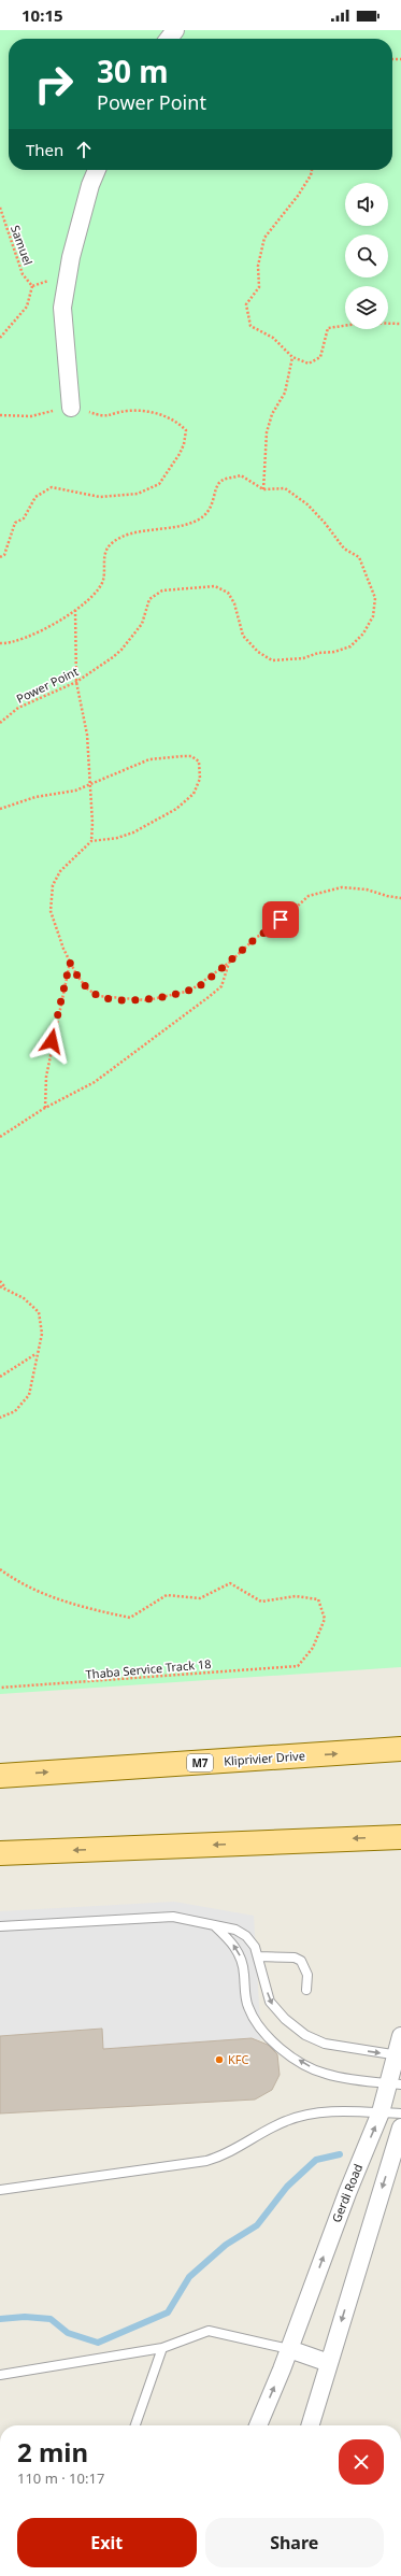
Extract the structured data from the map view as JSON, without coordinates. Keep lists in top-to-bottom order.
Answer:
{
  "streets": {
    "main road": ["Kliprivier Drive", "M7"],
    "street": ["Gerdi Road"],
    "path": ["Samuel", "Power Point", "Thaba Service Track 18"]
  },
  "places": ["KFC"],
  "page": {
    "status": "10:15",
    "turn": ["30 m", "Power Point"],
    "then": "Then",
    "heading": ["2 min", "110 m · 10:17"],
    "buttons": ["Exit", "Share"]
  }
}
